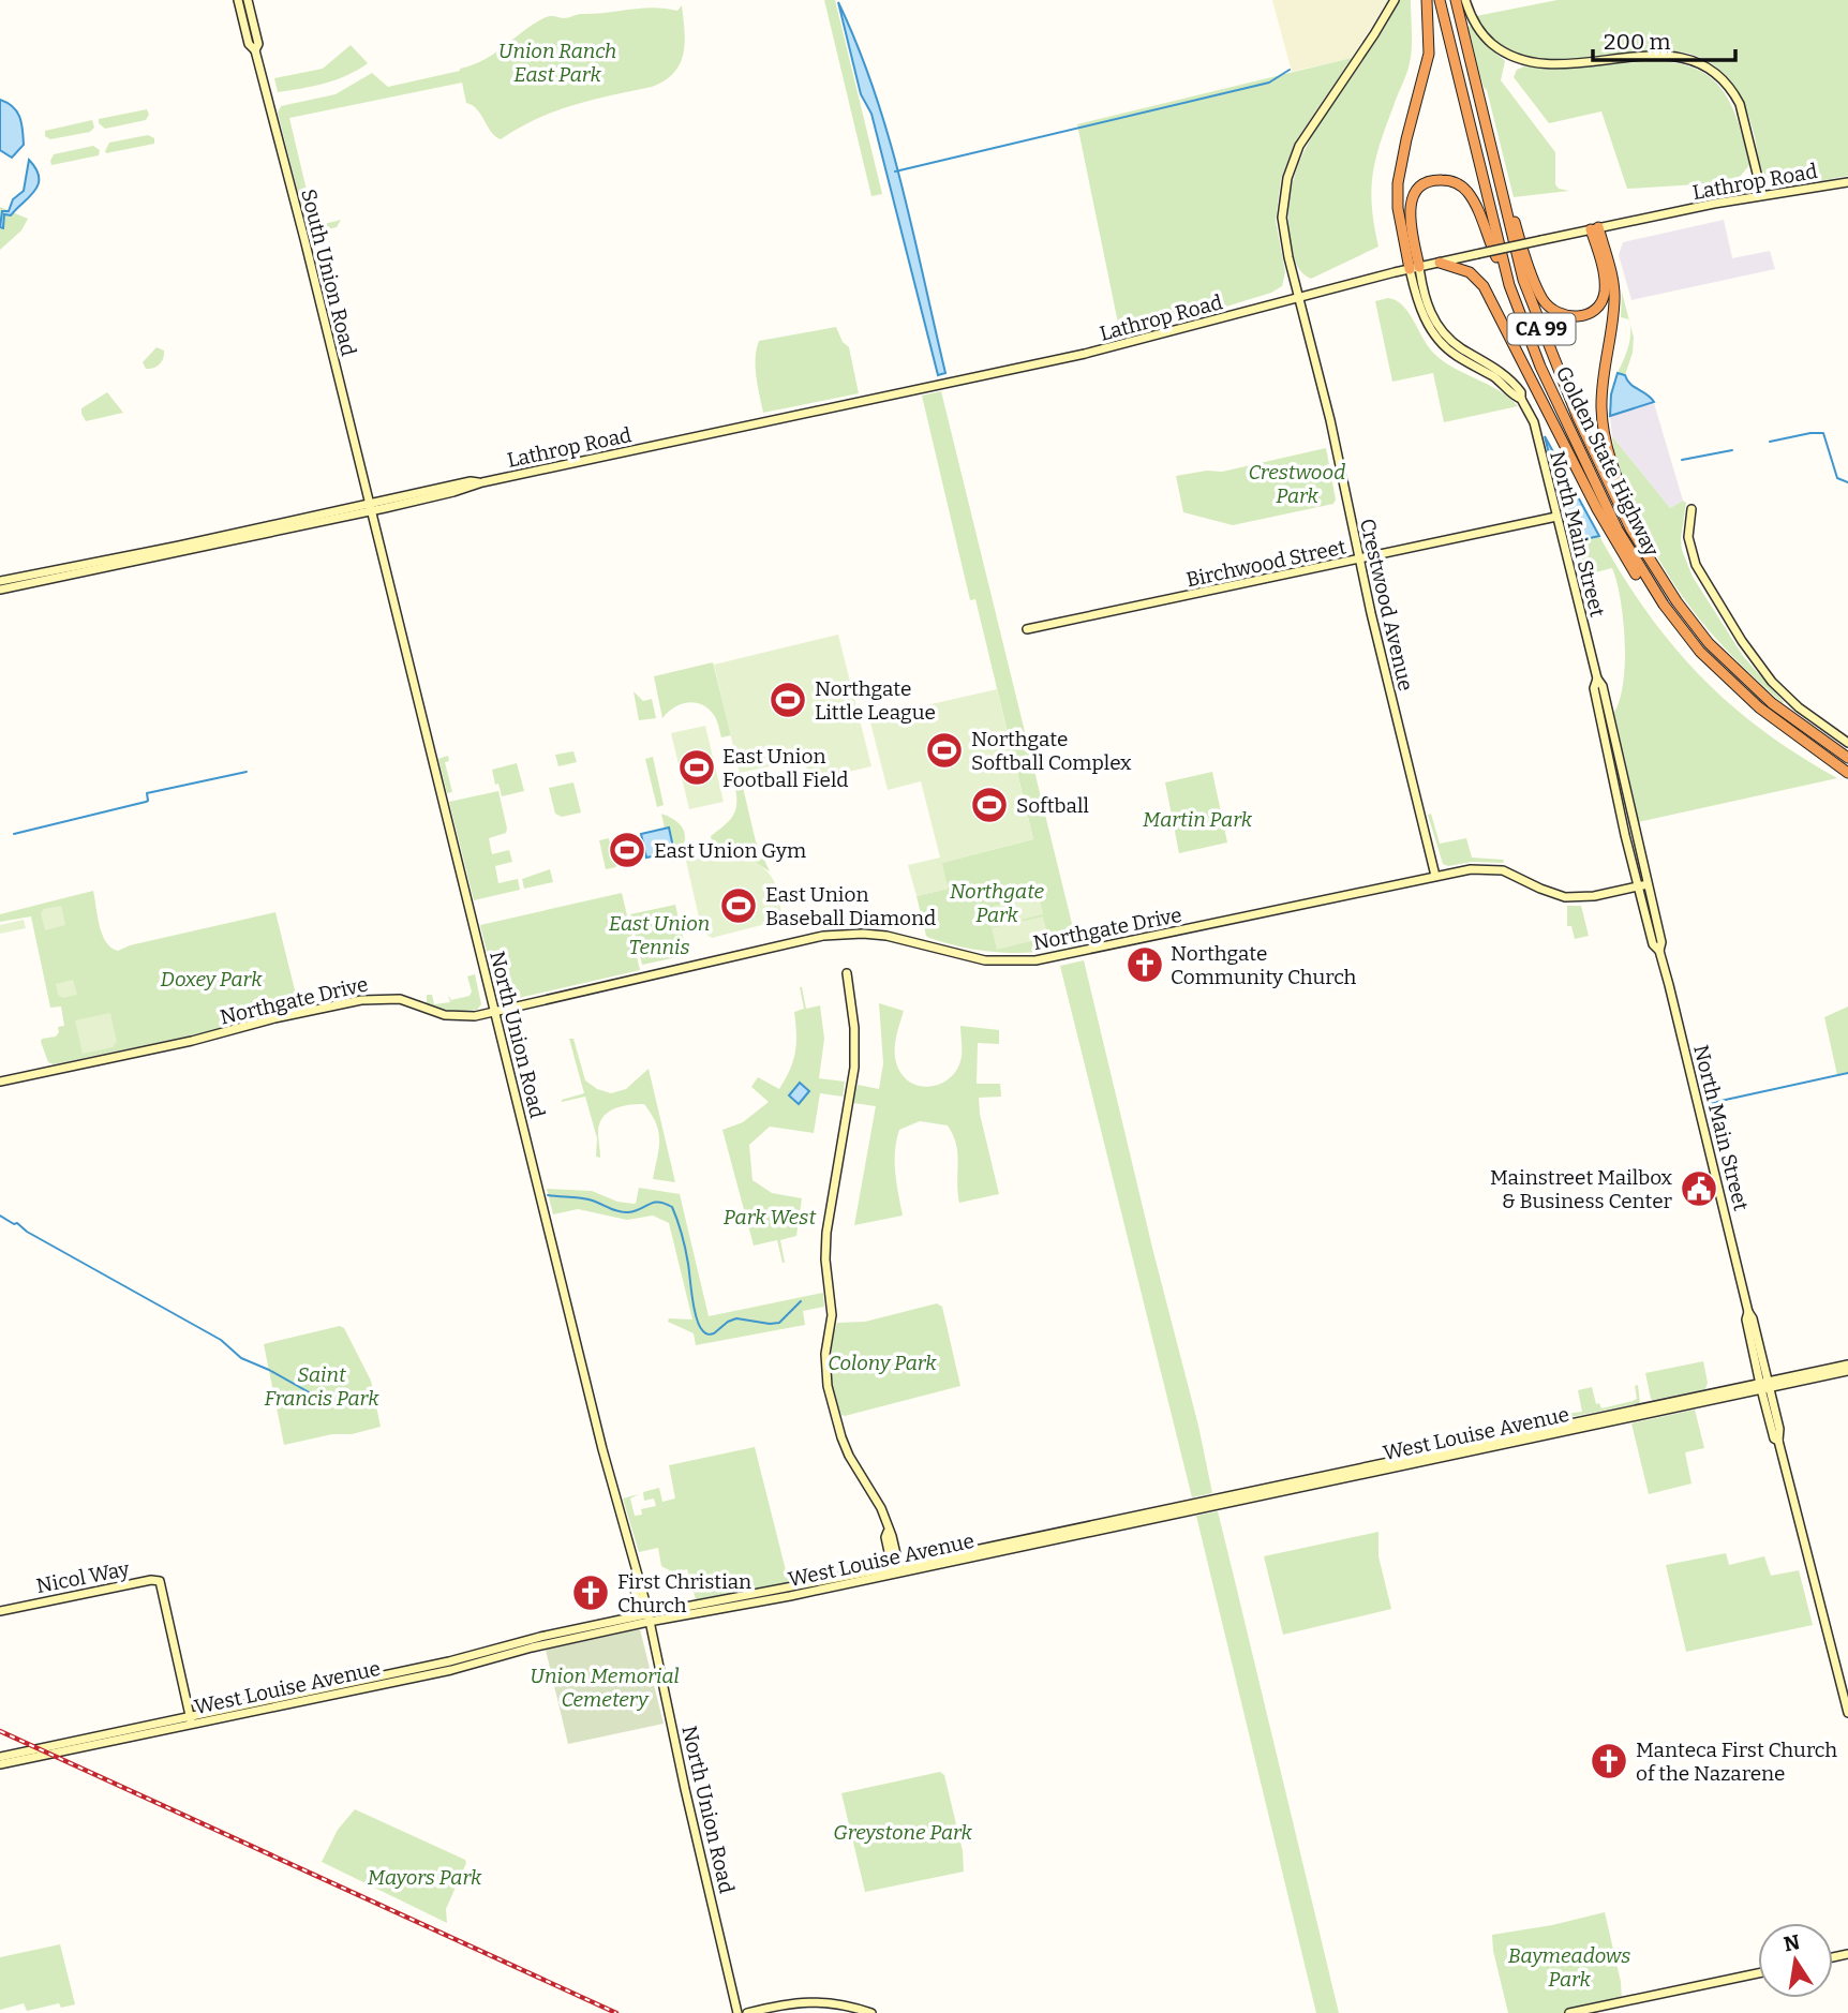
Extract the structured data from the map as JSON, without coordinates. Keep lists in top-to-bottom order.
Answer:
{
  "streets": {
    "highway": ["CA 99", "Golden State Highway"],
    "street": [
      "Lathrop Road",
      "South Union Road",
      "North Main Street",
      "Birchwood Street",
      "Crestwood Avenue",
      "Northgate Drive",
      "North Union Road",
      "West Louise Avenue",
      "Nicol Way"
    ]
  },
  "crossings": [
    ["Lathrop Road", "South Union Road"],
    ["Lathrop Road", "North Main Street"],
    ["Lathrop Road", "Crestwood Avenue"],
    ["Lathrop Road", "North Union Road"],
    ["South Union Road", "North Union Road"],
    ["North Main Street", "Birchwood Street"],
    ["North Main Street", "Northgate Drive"],
    ["North Main Street", "West Louise Avenue"],
    ["Birchwood Street", "Crestwood Avenue"],
    ["Crestwood Avenue", "Northgate Drive"],
    ["Northgate Drive", "North Union Road"],
    ["North Union Road", "West Louise Avenue"],
    ["West Louise Avenue", "Nicol Way"]
  ],
  "parks": [
    "Union Ranch East Park",
    "Crestwood Park",
    "Martin Park",
    "Northgate Park",
    "East Union Tennis",
    "Doxey Park",
    "Park West",
    "Colony Park",
    "Saint Francis Park",
    "Union Memorial Cemetery",
    "Greystone Park",
    "Mayors Park",
    "Baymeadows Park"
  ],
  "places": {
    "sports": [
      "Northgate Little League",
      "Northgate Softball Complex",
      "East Union Football Field",
      "Softball",
      "East Union Gym",
      "East Union Baseball Diamond"
    ],
    "church": ["Northgate Community Church", "First Christian Church", "Manteca First Church of the Nazarene"],
    "public building": ["Mainstreet Mailbox & Business Center"]
  },
  "scale_bar": "200 m",
  "north": "top"
}
